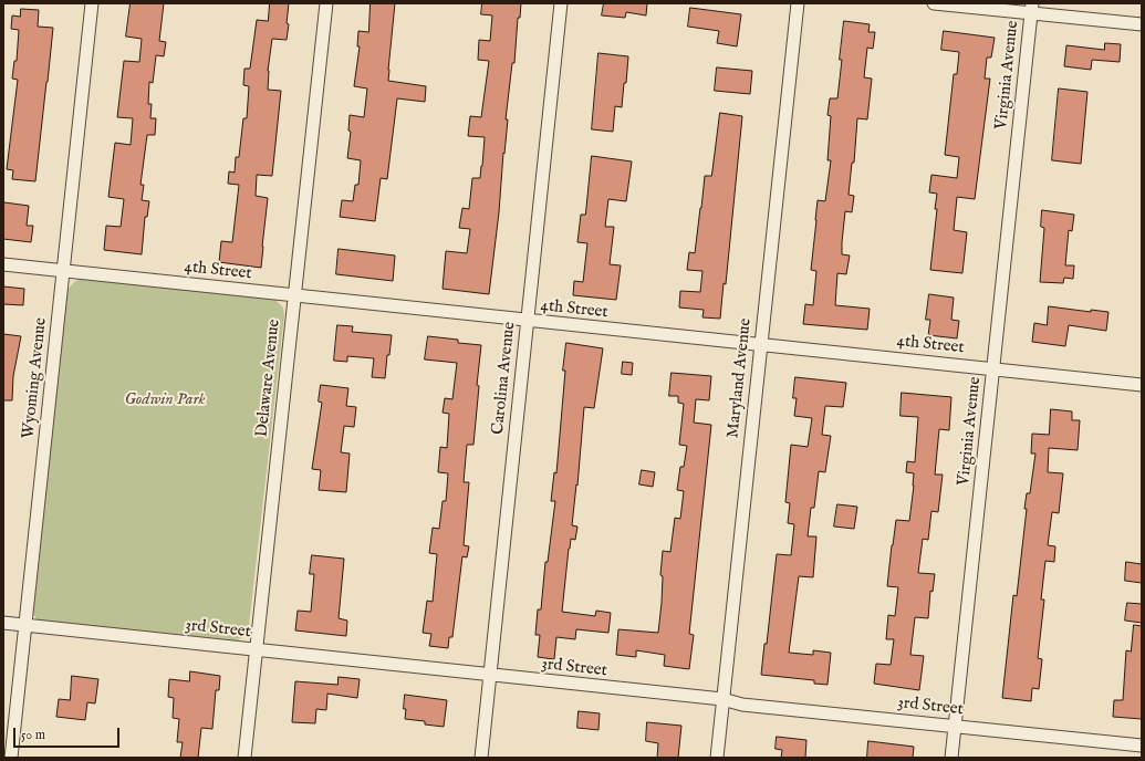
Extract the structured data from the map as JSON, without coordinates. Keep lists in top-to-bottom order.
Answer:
{
  "streets": {
    "street": [
      "Virginia Avenue",
      "4th Street",
      "Wyoming Avenue",
      "Delaware Avenue",
      "Carolina Avenue",
      "Maryland Avenue",
      "3rd Street"
    ]
  },
  "crossings": [
    ["Virginia Avenue", "4th Street"],
    ["Virginia Avenue", "3rd Street"],
    ["4th Street", "Wyoming Avenue"],
    ["4th Street", "Delaware Avenue"],
    ["4th Street", "Carolina Avenue"],
    ["4th Street", "Maryland Avenue"],
    ["Wyoming Avenue", "3rd Street"],
    ["Delaware Avenue", "3rd Street"],
    ["Carolina Avenue", "3rd Street"],
    ["Maryland Avenue", "3rd Street"]
  ],
  "parks": ["Godwin Park"],
  "scale_bar": "50 m"
}
